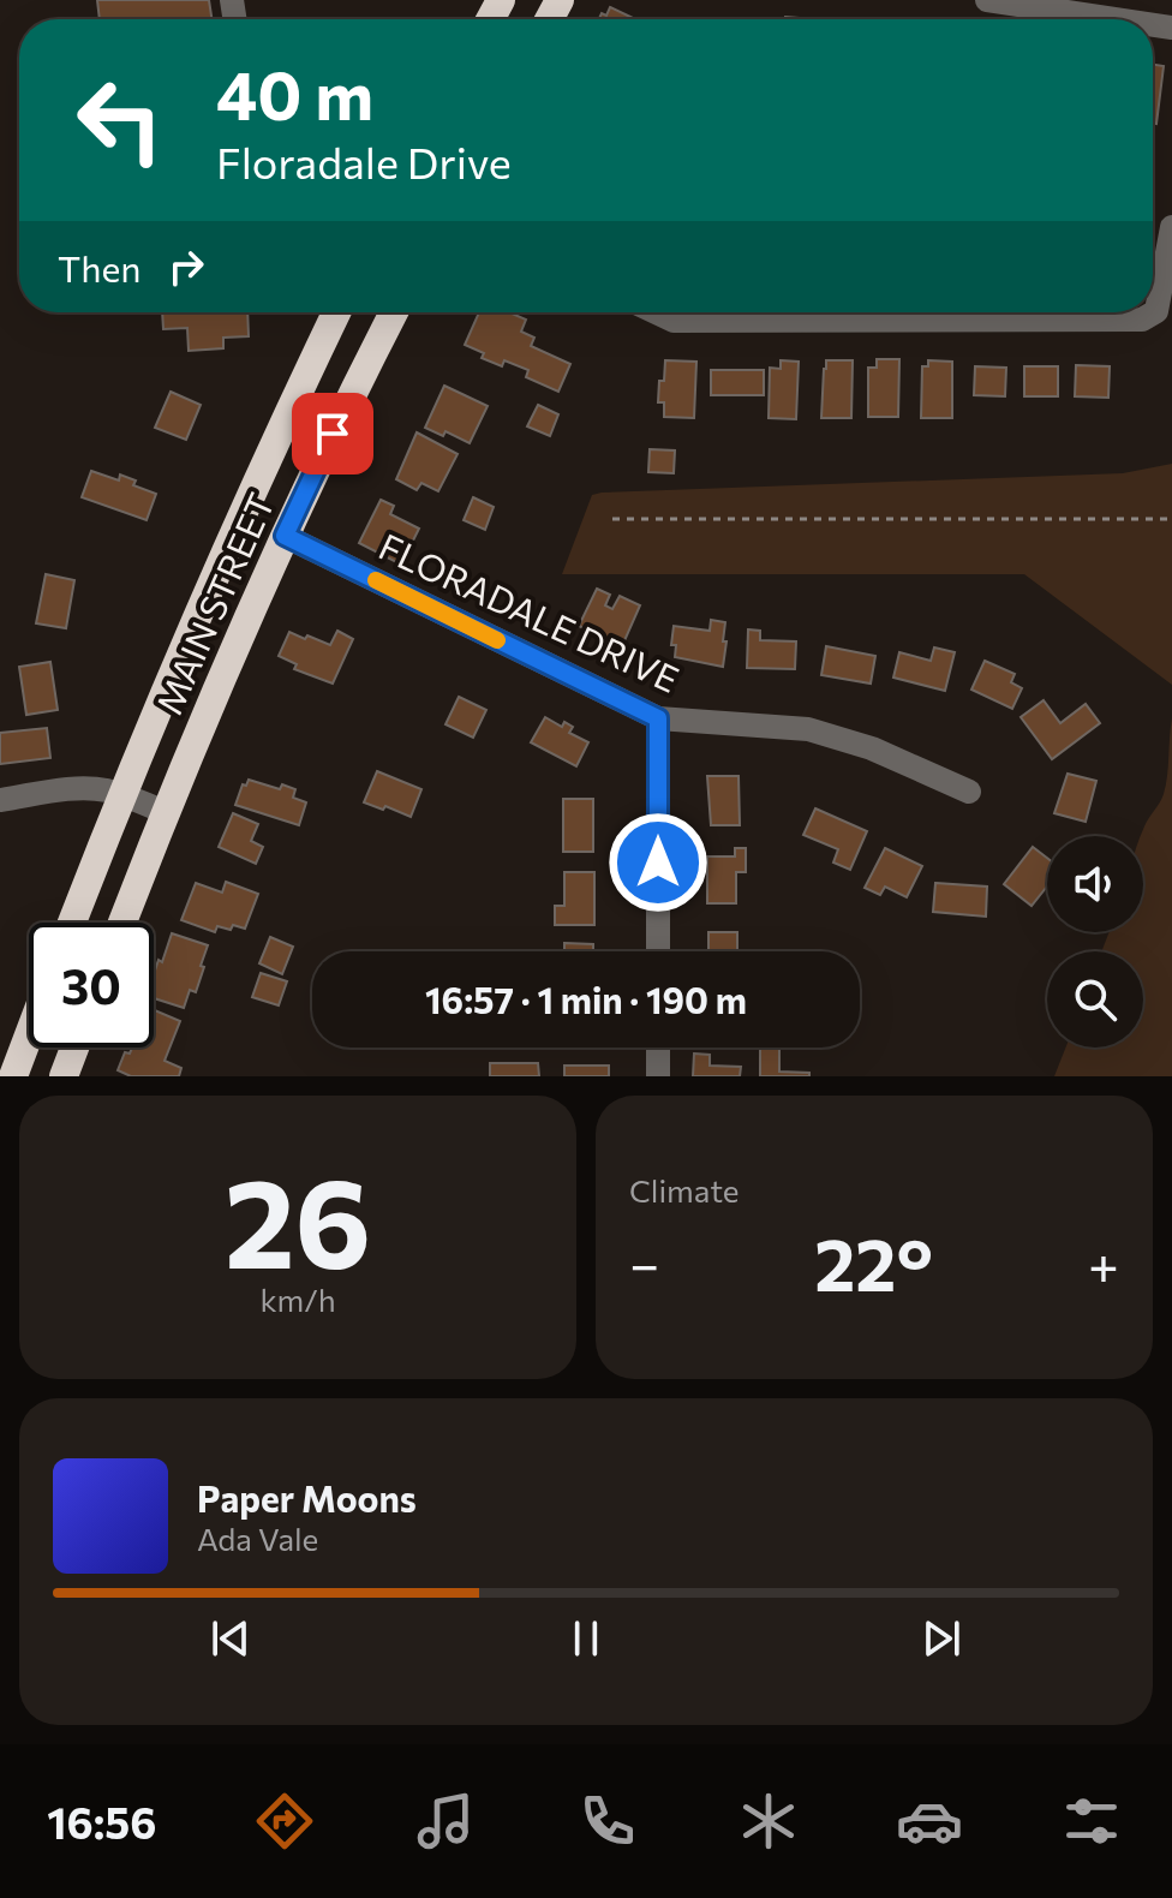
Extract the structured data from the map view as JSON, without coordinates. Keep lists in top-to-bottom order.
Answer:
{
  "streets": {
    "highway": ["MAIN STREET"],
    "street": ["FLORADALE DRIVE"]
  },
  "crossings": [
    ["MAIN STREET", "FLORADALE DRIVE"]
  ],
  "page": {
    "turn": ["40 m", "Floradale Drive"],
    "then": "Then",
    "limit": "30",
    "trip": "16:57 · 1 min · 190 m",
    "tile": [
      ["26", "km/h"],
      "Climate"
    ],
    "heat": ["−", "22°", "+"],
    "song": ["Paper Moons", "Ada Vale"],
    "tabs": "16:56"
  }
}
